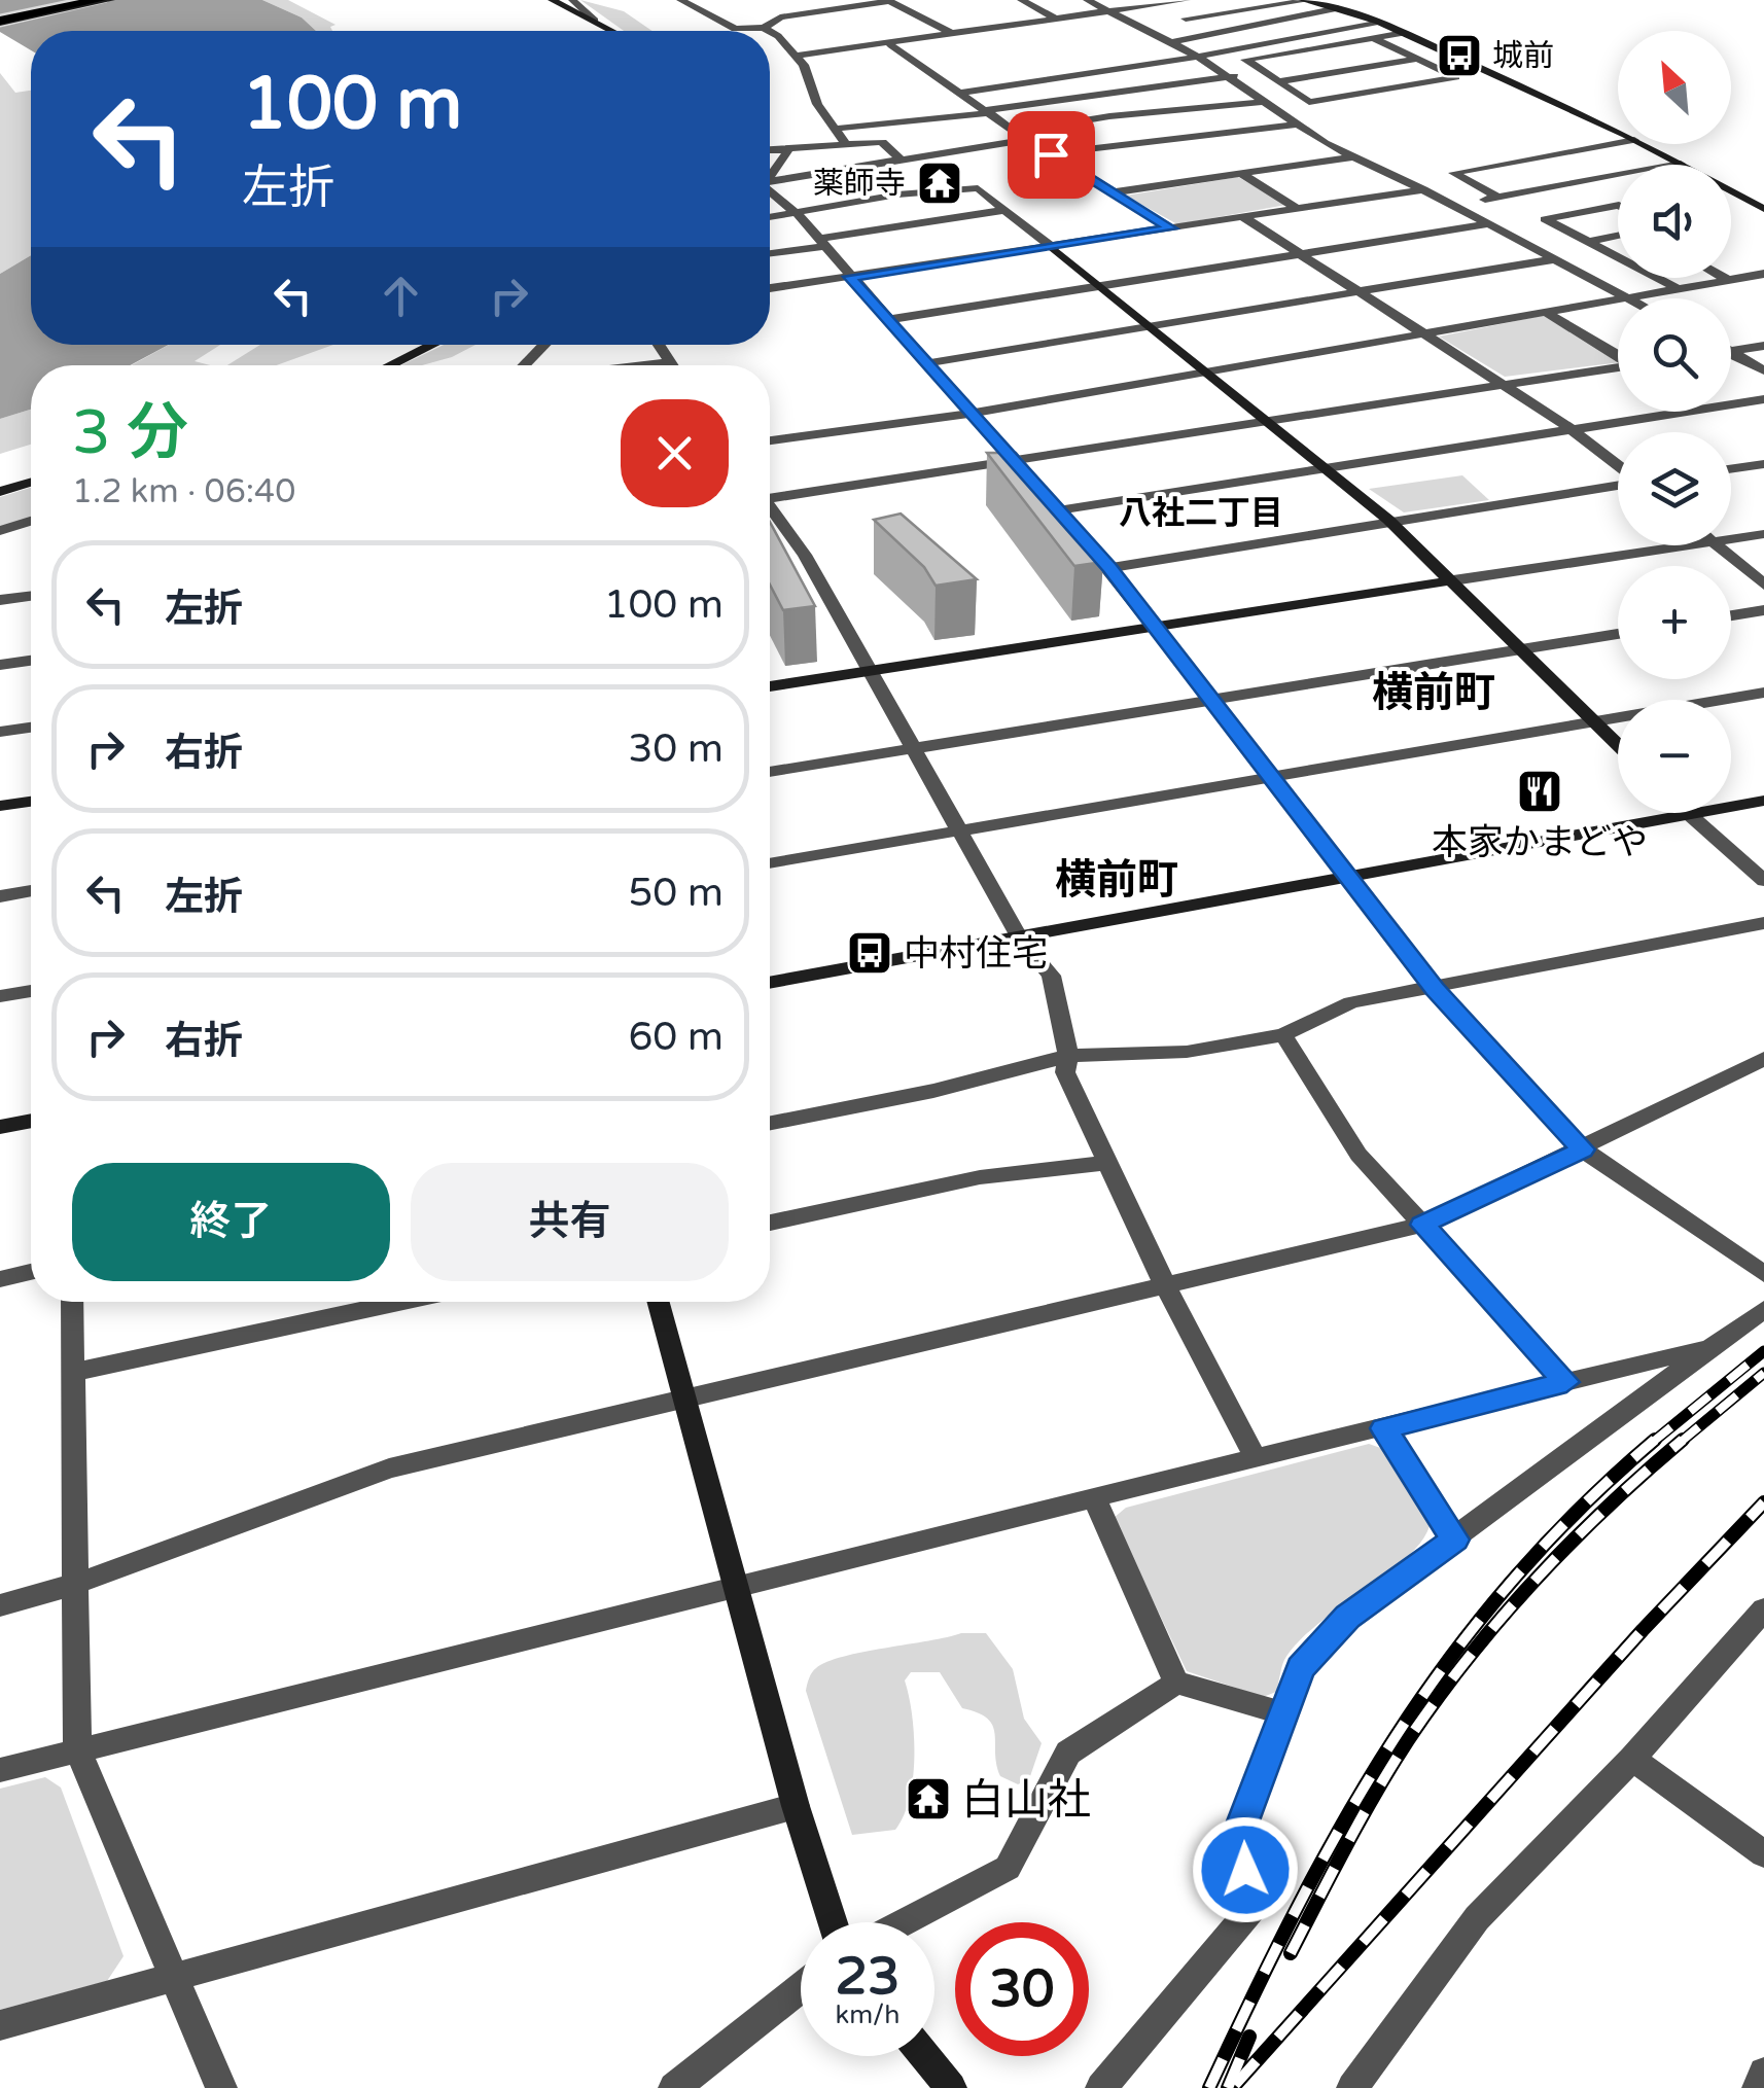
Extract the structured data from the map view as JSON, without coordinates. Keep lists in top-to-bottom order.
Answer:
{
  "districts": ["八社二丁目", "横前町", "横前町"],
  "places": {
    "bus stop": ["城前", "中村住宅"],
    "temple": ["薬師寺", "白山社"],
    "restaurant": ["本家かまどや"]
  },
  "north": "top left",
  "page": {
    "map_buttons": ["+", "−"],
    "turn": ["100 m", "左折"],
    "heading": ["3 分", "1.2 km · 06:40"],
    "list": [
      {
        "name": "左折",
        "value": "100 m"
      },
      {
        "name": "右折",
        "value": "30 m"
      },
      {
        "name": "左折",
        "value": "50 m"
      },
      {
        "name": "右折",
        "value": "60 m"
      }
    ],
    "buttons": ["終了", "共有"],
    "speed": "23 km/h",
    "limit": "30"
  }
}
